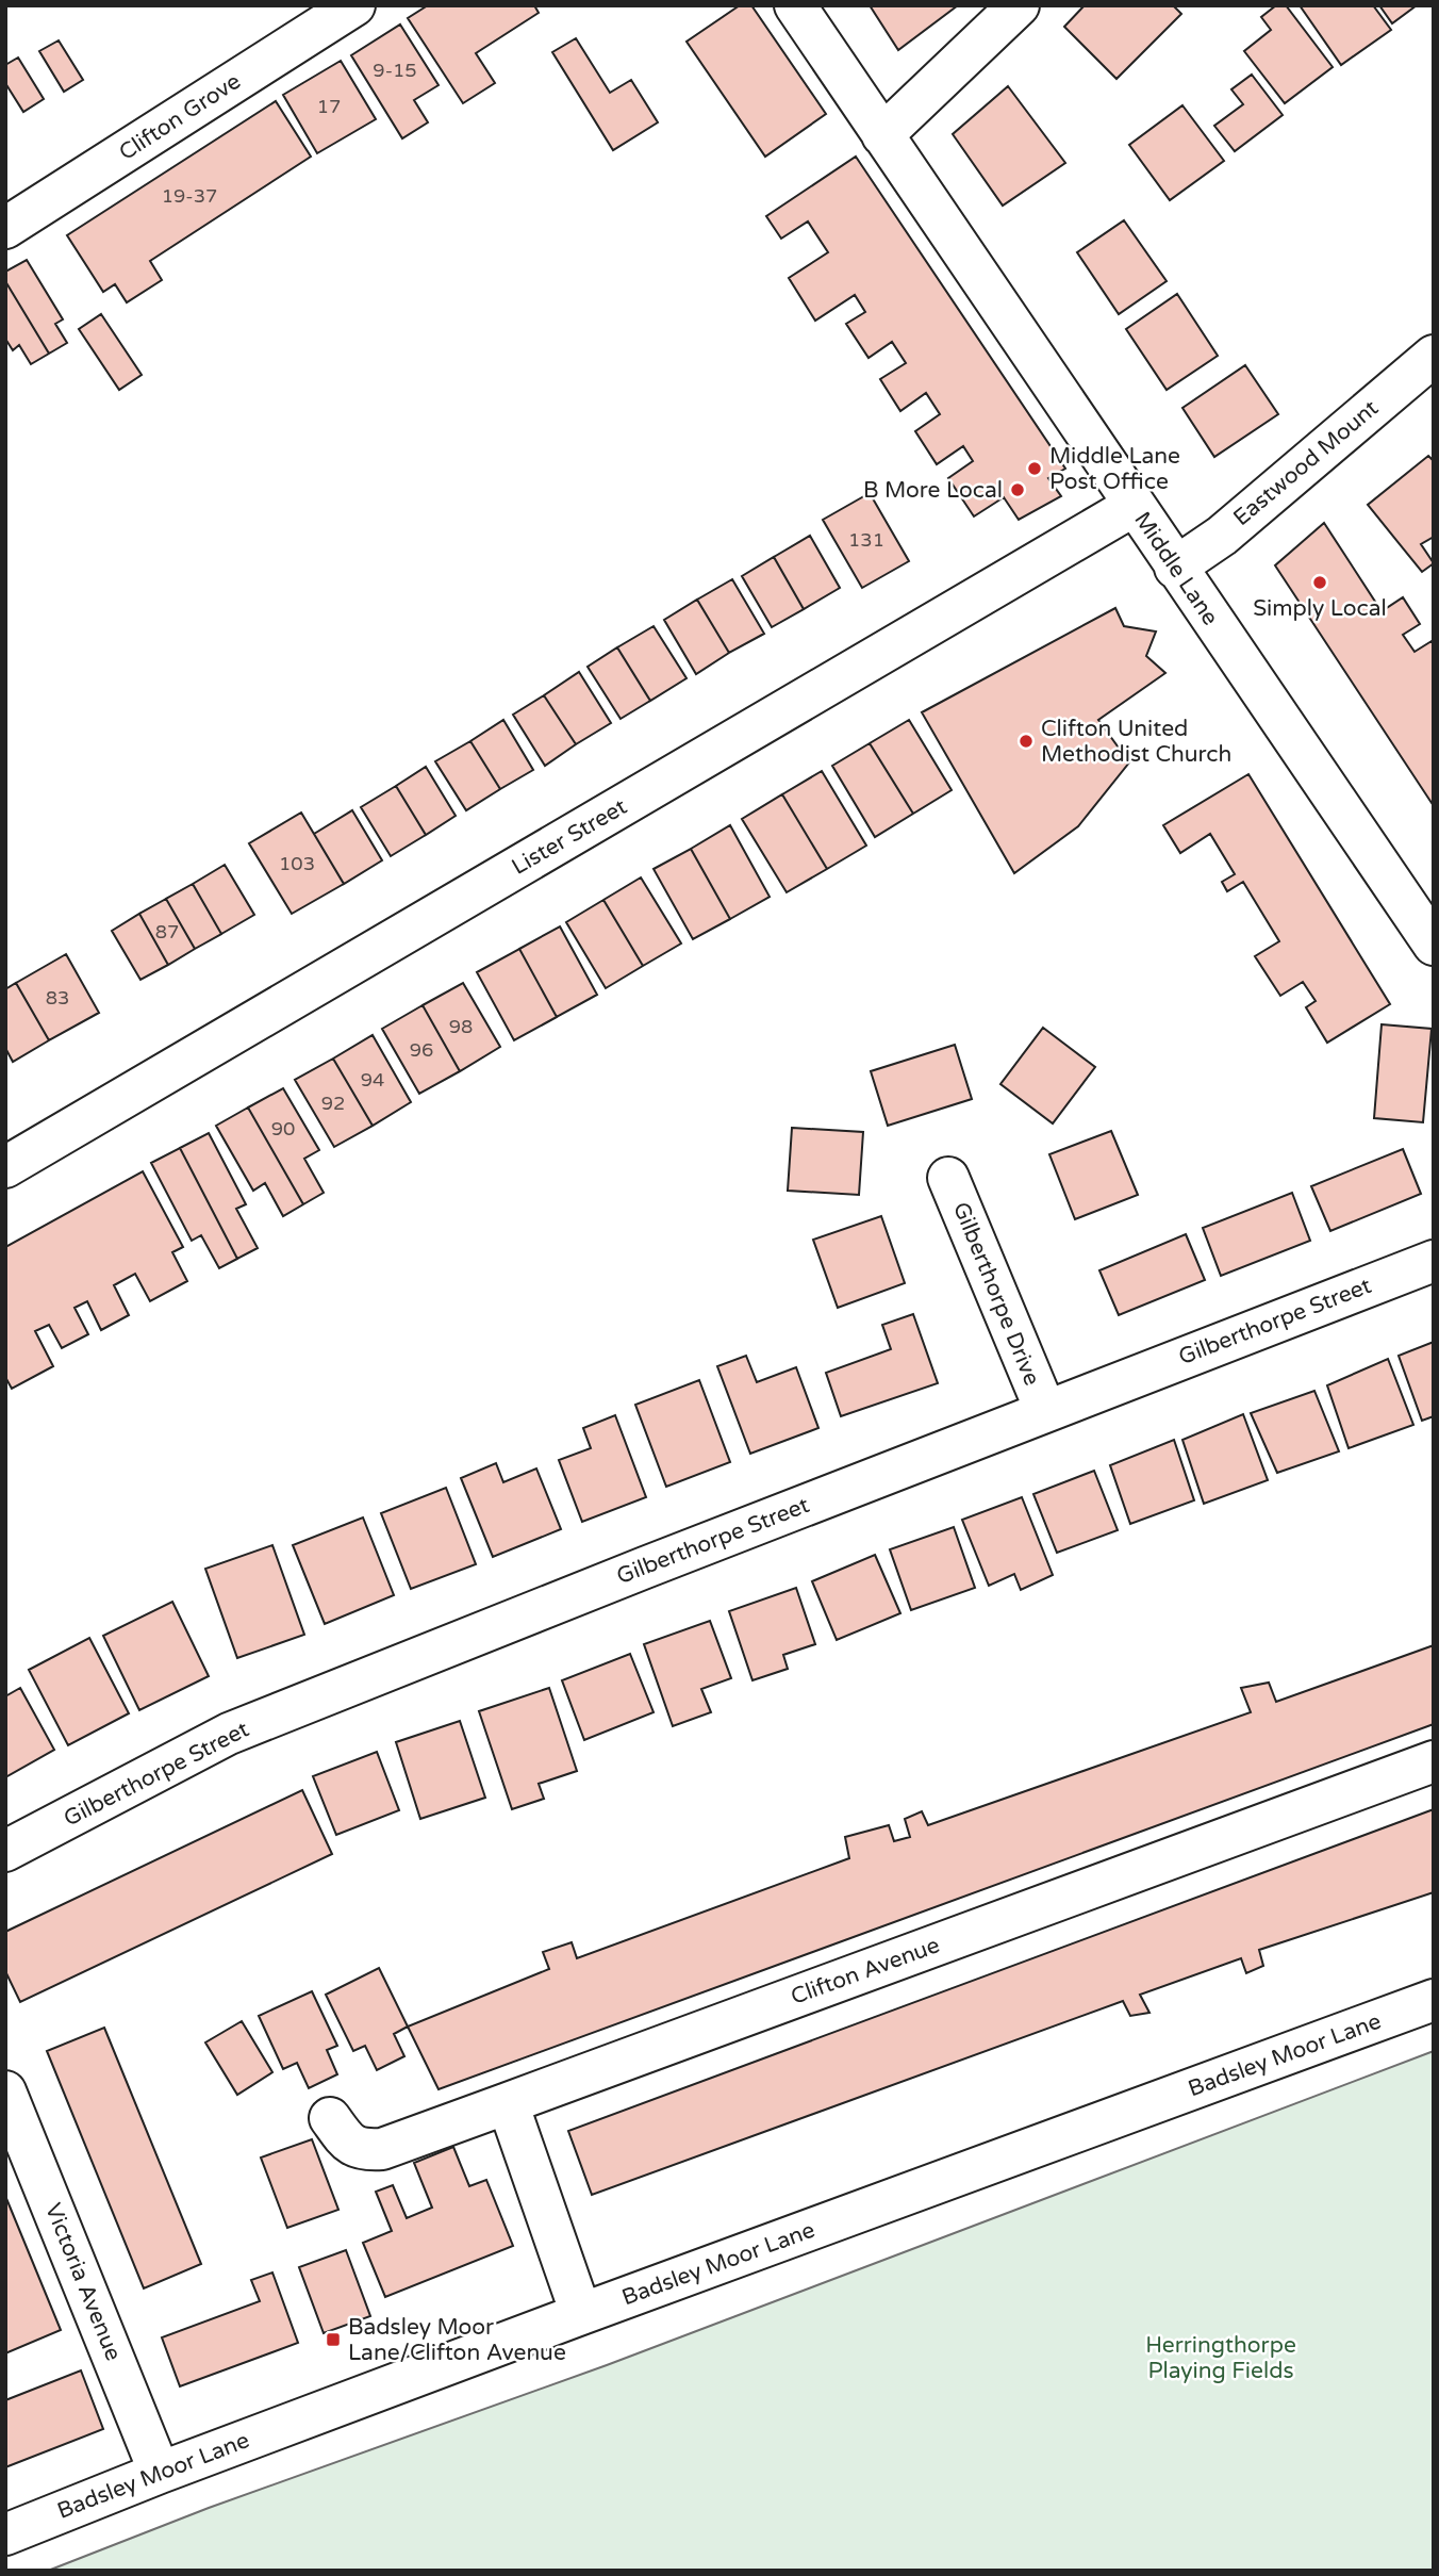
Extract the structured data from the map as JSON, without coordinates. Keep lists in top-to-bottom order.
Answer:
{
  "streets": {
    "street": [
      "Clifton Grove",
      "Eastwood Mount",
      "Middle Lane",
      "Lister Street",
      "Gilberthorpe Drive",
      "Gilberthorpe Street",
      "Clifton Avenue",
      "Badsley Moor Lane",
      "Victoria Avenue"
    ]
  },
  "crossings": [
    ["Eastwood Mount", "Middle Lane"],
    ["Middle Lane", "Lister Street"],
    ["Gilberthorpe Drive", "Gilberthorpe Street"],
    ["Badsley Moor Lane", "Victoria Avenue"]
  ],
  "parks": ["Herringthorpe Playing Fields"],
  "places": {
    "other": [
      "Middle Lane Post Office",
      "B More Local",
      "Simply Local",
      "Clifton United Methodist Church"
    ],
    "transit": ["Badsley Moor Lane/Clifton Avenue"]
  },
  "house_numbers": [
    "9-15",
    "17",
    "19-37",
    "131",
    "103",
    "87",
    "83",
    "98",
    "96",
    "94",
    "92",
    "90"
  ]
}
